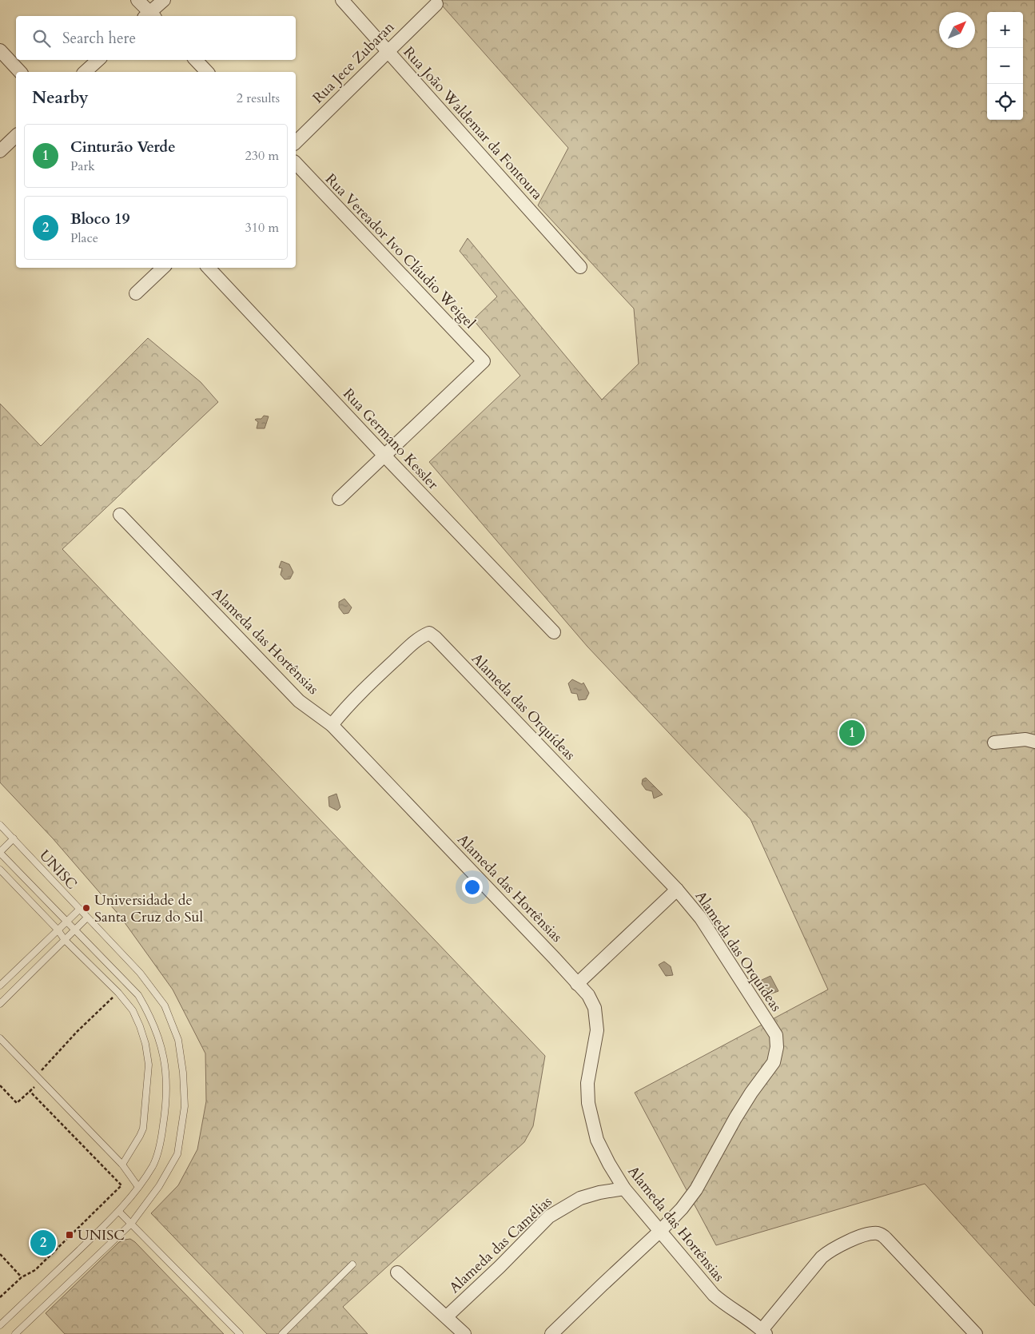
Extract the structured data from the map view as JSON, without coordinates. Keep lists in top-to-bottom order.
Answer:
{
  "streets": {
    "street": [
      "Rua Jece Zubaran",
      "Rua João Waldemar da Fontoura",
      "Rua Vereador Ivo Cláudio Weigel",
      "Rua Germano Kessler",
      "Alameda das Hortênsias",
      "Alameda das Orquídeas",
      "Alameda das Camélias"
    ],
    "lane": ["UNISC"]
  },
  "crossings": [
    ["Rua Jece Zubaran", "Rua João Waldemar da Fontoura"],
    ["Rua Vereador Ivo Cláudio Weigel", "Rua Germano Kessler"],
    ["Alameda das Hortênsias", "Alameda das Orquídeas"],
    ["Alameda das Hortênsias", "Alameda das Camélias"]
  ],
  "places": {
    "other": ["Universidade de Santa Cruz do Sul"],
    "transit": ["UNISC"]
  },
  "north": "top right",
  "page": {
    "map_buttons": ["+", "−"],
    "search": "Search here",
    "heading": ["Nearby", "2 results"],
    "list": [
      {
        "mark": "1",
        "name": "Cinturão Verde",
        "note": "Park",
        "value": "230 m"
      },
      {
        "mark": "2",
        "name": "Bloco 19",
        "note": "Place",
        "value": "310 m"
      }
    ],
    "pins": ["1", "2"]
  }
}
